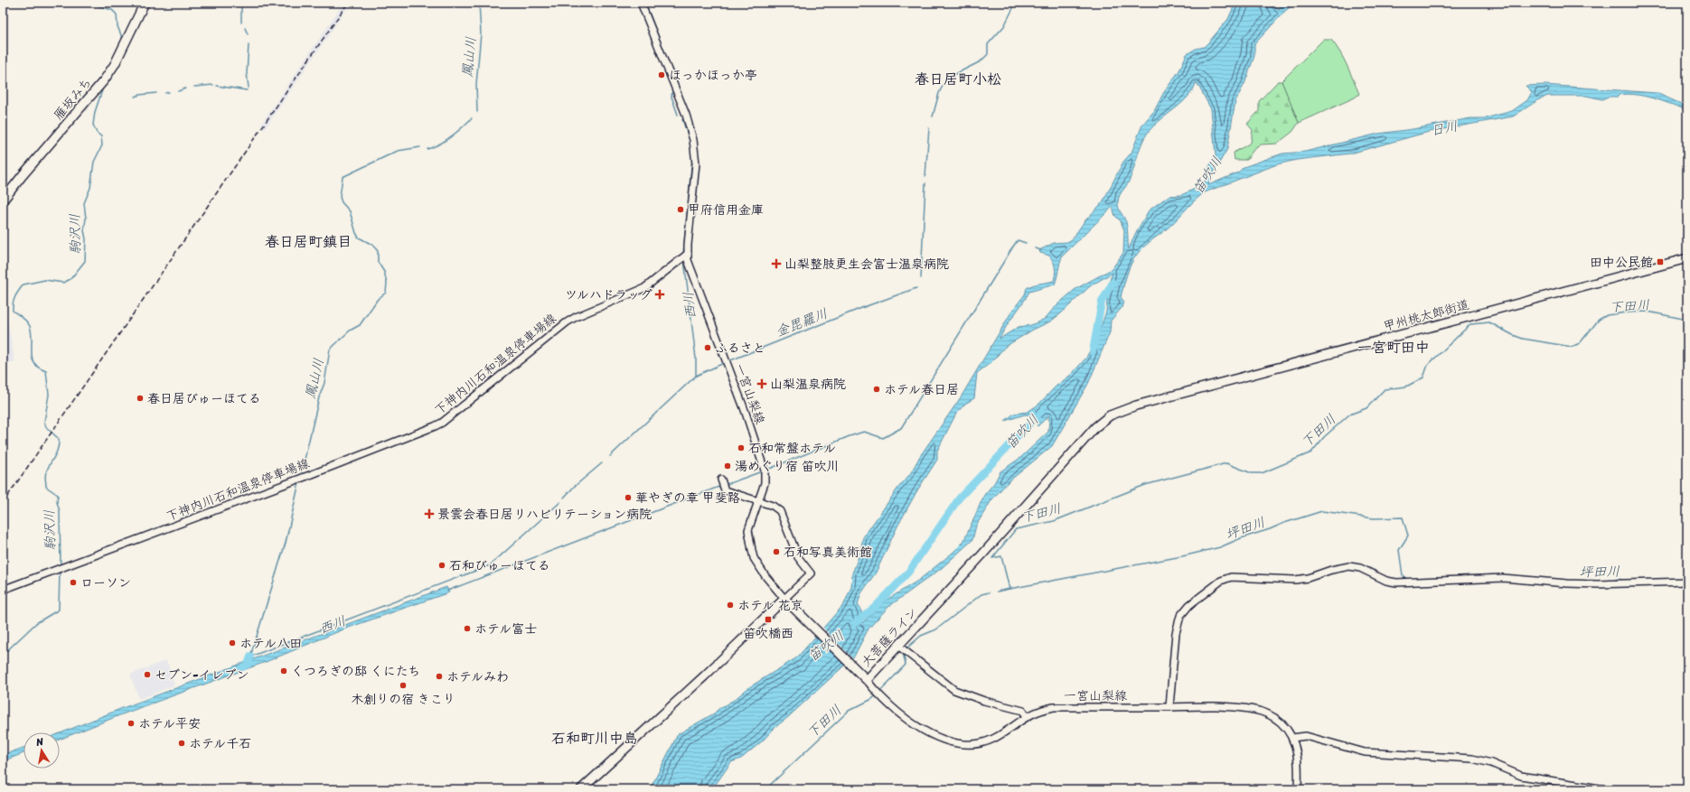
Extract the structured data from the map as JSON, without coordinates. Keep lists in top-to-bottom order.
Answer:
{
  "streets": {
    "highway": ["雁坂みち", "甲州桃太郎街道", "大菩薩ライン"],
    "main road": ["下神内川石和温泉停車場線", "一宮山梨線"]
  },
  "crossings": [
    ["甲州桃太郎街道", "大菩薩ライン"],
    ["下神内川石和温泉停車場線", "一宮山梨線"],
    ["一宮山梨線", "大菩薩ライン"]
  ],
  "districts": [
    "春日居町小松",
    "春日居町鎮目",
    "一宮町田中",
    "石和町川中島"
  ],
  "water": [
    "鳳山川",
    "日川",
    "笛吹川",
    "駒沢川",
    "西川",
    "下田川",
    "金毘羅川",
    "坪田川"
  ],
  "places": {
    "other": [
      "ほっかほっか亭",
      "甲府信用金庫",
      "ふるさと",
      "ホテル春日居",
      "春日居びゅーほてる",
      "石和常盤ホテル",
      "湯めぐり宿 笛吹川",
      "華やぎの章 甲斐路",
      "石和写真美術館",
      "石和びゅーほてる",
      "ローソン",
      "ホテル 花京",
      "ホテル富士",
      "ホテル八田",
      "くつろぎの邸 くにたち",
      "セブン-イレブン",
      "ホテルみわ",
      "木創りの宿 きこり",
      "ホテル平安",
      "ホテル千石"
    ],
    "transit": ["田中公民館", "笛吹橋西"],
    "health": [
      "山梨整肢更生会富士温泉病院",
      "ツルハドラッグ",
      "山梨温泉病院",
      "景雲会春日居リハビリテーション病院"
    ]
  },
  "north": "top"
}
